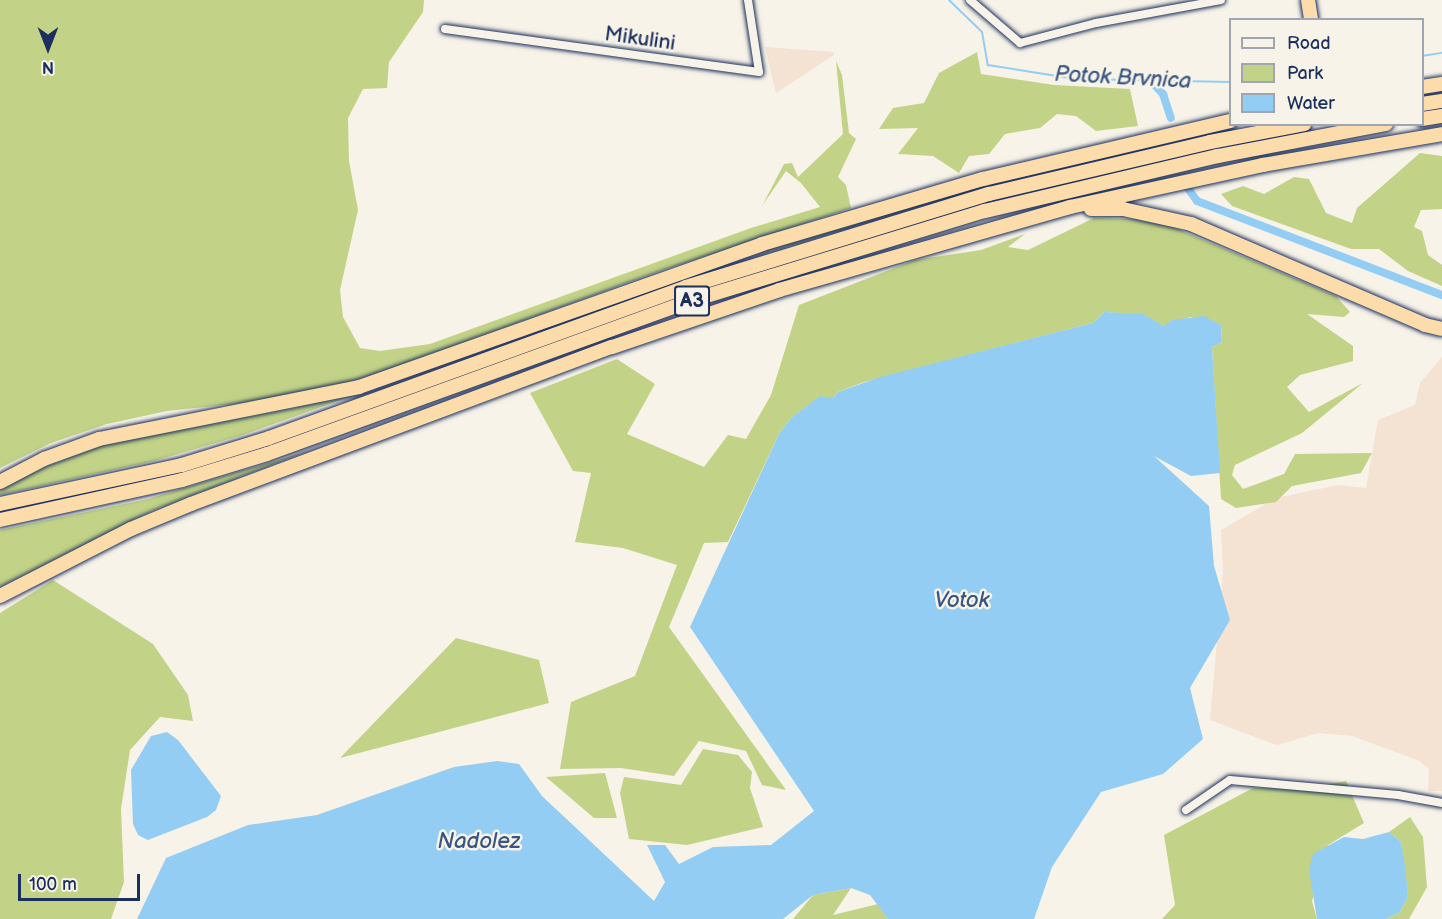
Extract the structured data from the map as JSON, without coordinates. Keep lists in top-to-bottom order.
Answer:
{
  "streets": {
    "highway": ["A3"],
    "street": ["Mikulini"]
  },
  "water": ["Potok Brvnica", "Votok", "Nadolez"],
  "legend": ["Road", "Park", "Water"],
  "scale_bar": "100 m",
  "north": "bottom"
}
